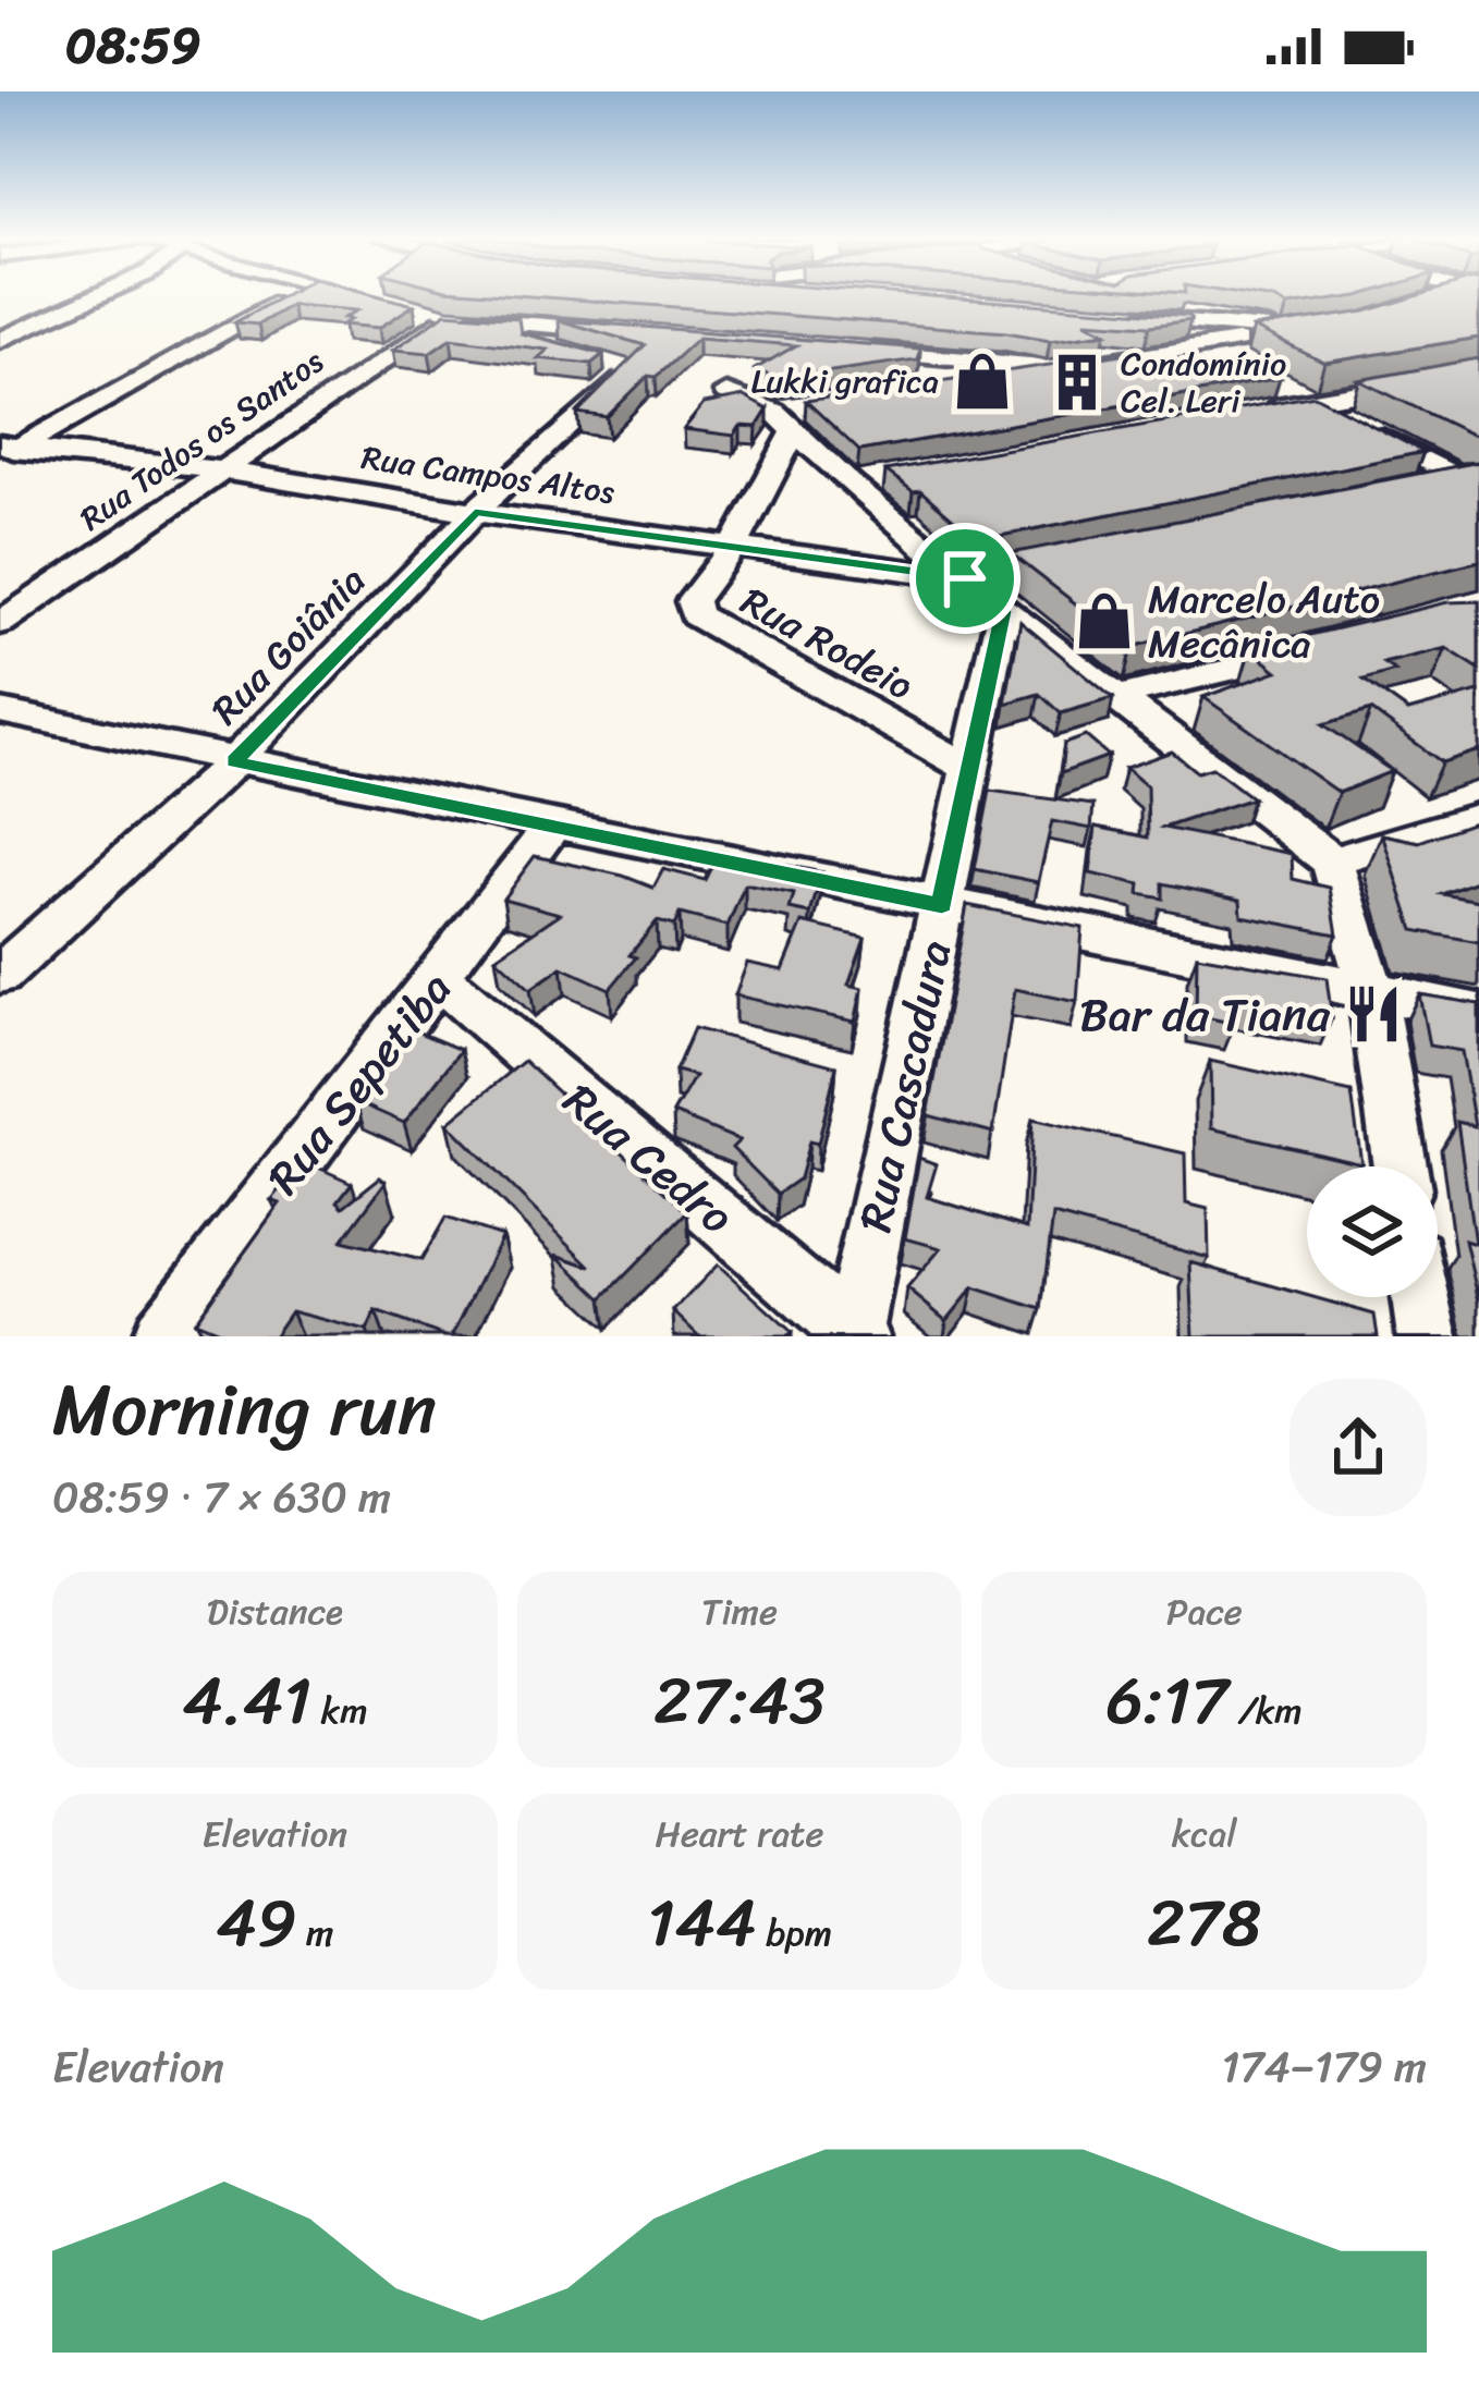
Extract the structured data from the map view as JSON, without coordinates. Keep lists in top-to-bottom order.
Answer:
{
  "streets": {
    "street": [
      "Rua Todos os Santos",
      "Rua Campos Altos",
      "Rua Rodeio",
      "Rua Goiânia",
      "Rua Sepetiba",
      "Rua Cascadura",
      "Rua Cedro"
    ]
  },
  "crossings": [
    ["Rua Todos os Santos", "Rua Campos Altos"],
    ["Rua Todos os Santos", "Rua Goiânia"],
    ["Rua Campos Altos", "Rua Rodeio"],
    ["Rua Campos Altos", "Rua Goiânia"],
    ["Rua Rodeio", "Rua Cascadura"],
    ["Rua Sepetiba", "Rua Cedro"],
    ["Rua Cascadura", "Rua Cedro"]
  ],
  "places": {
    "shop": ["Lukki grafica", "Marcelo Auto Mecânica"],
    "building": ["Condomínio Cel. Leri"],
    "restaurant": ["Bar da Tiana"]
  },
  "page": {
    "status": "08:59",
    "heading": ["Morning run", "08:59 · 7 × 630 m"],
    "stats": [
      ["Distance", "4.41 km"],
      ["Time", "27:43"],
      ["Pace", "6:17 /km"],
      ["Elevation", "49 m"],
      ["Heart rate", "144 bpm"],
      ["kcal", "278"]
    ],
    "chart": ["Elevation", "174–179 m"]
  }
}
